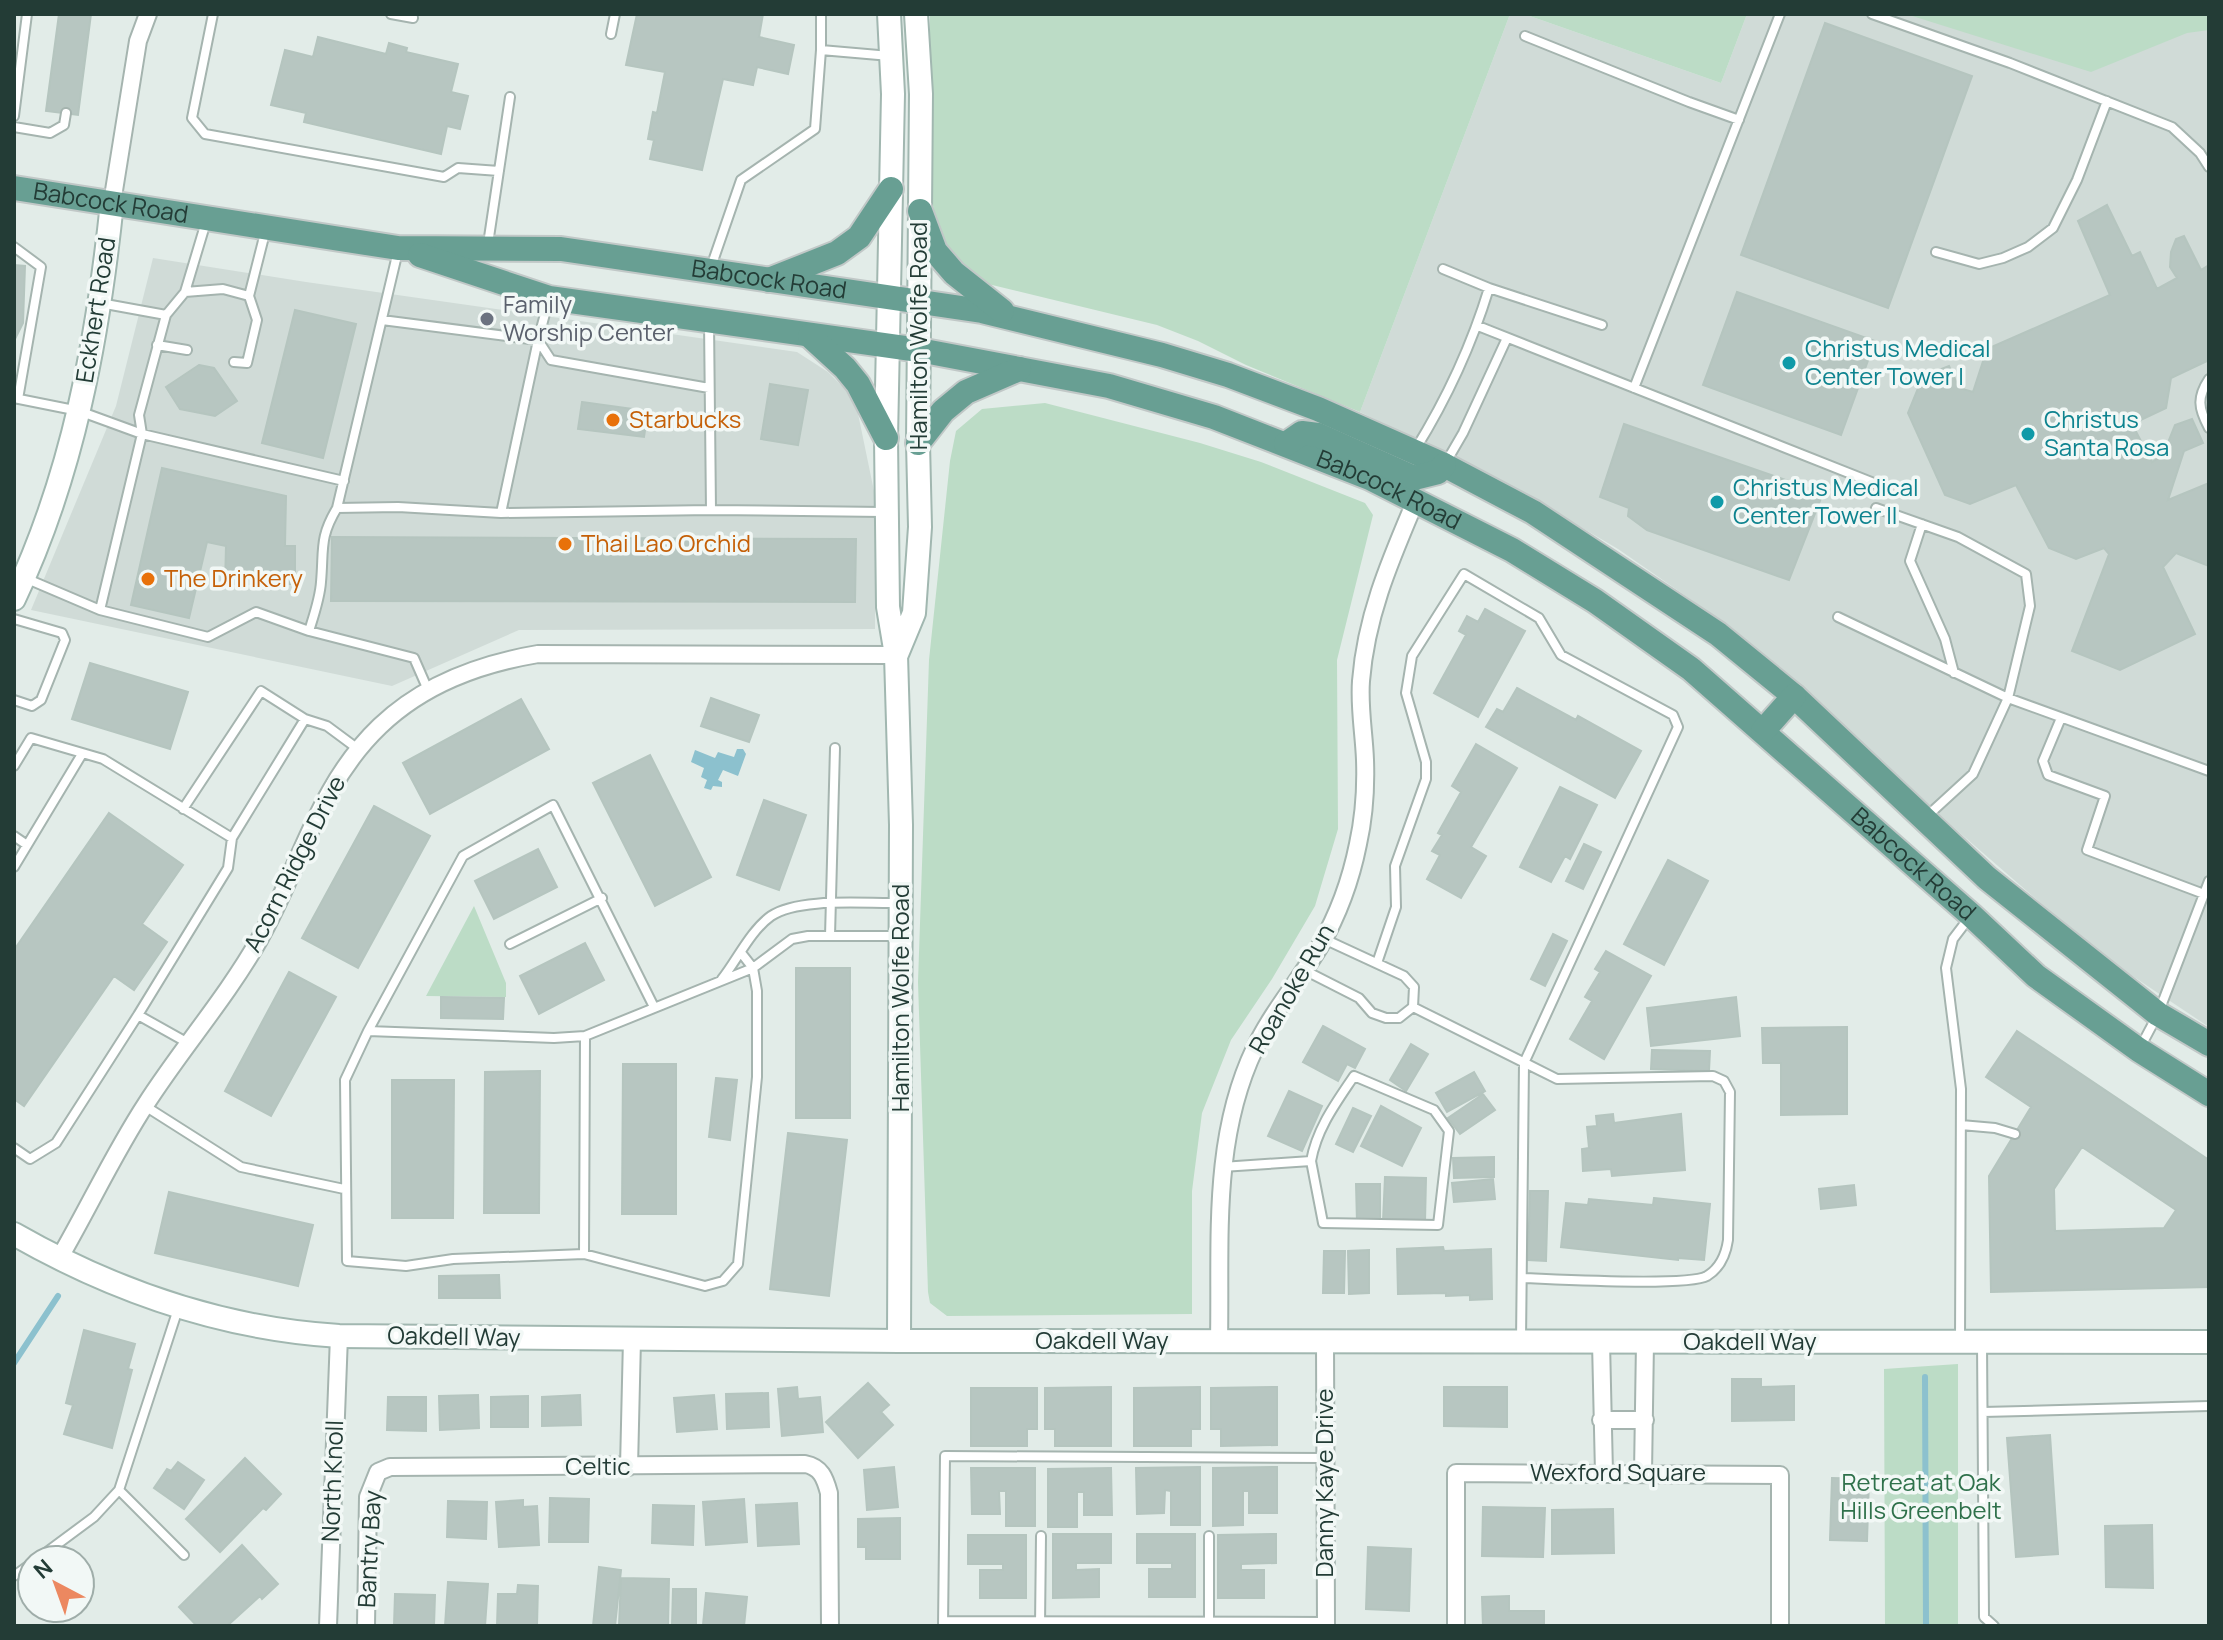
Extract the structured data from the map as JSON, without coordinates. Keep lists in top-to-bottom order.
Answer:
{
  "streets": {
    "main road": ["Babcock Road"],
    "street": [
      "Eckhert Road",
      "Hamilton Wolfe Road",
      "Acorn Ridge Drive",
      "Roanoke Run",
      "Oakdell Way",
      "Celtic",
      "Wexford Square",
      "North Knoll",
      "Danny Kaye Drive",
      "Bantry Bay"
    ]
  },
  "crossings": [
    ["Babcock Road", "Eckhert Road"],
    ["Babcock Road", "Hamilton Wolfe Road"],
    ["Babcock Road", "Roanoke Run"],
    ["Hamilton Wolfe Road", "Acorn Ridge Drive"],
    ["Hamilton Wolfe Road", "Oakdell Way"],
    ["Acorn Ridge Drive", "Oakdell Way"],
    ["Roanoke Run", "Oakdell Way"],
    ["Oakdell Way", "North Knoll"],
    ["Oakdell Way", "Danny Kaye Drive"],
    ["Celtic", "Bantry Bay"]
  ],
  "parks": ["Retreat at Oak Hills Greenbelt"],
  "places": [
    "Family Worship Center",
    "Christus Medical Center Tower I",
    "Starbucks",
    "Christus Santa Rosa",
    "Christus Medical Center Tower II",
    "Thai Lao Orchid",
    "The Drinkery"
  ],
  "north": "top left"
}
